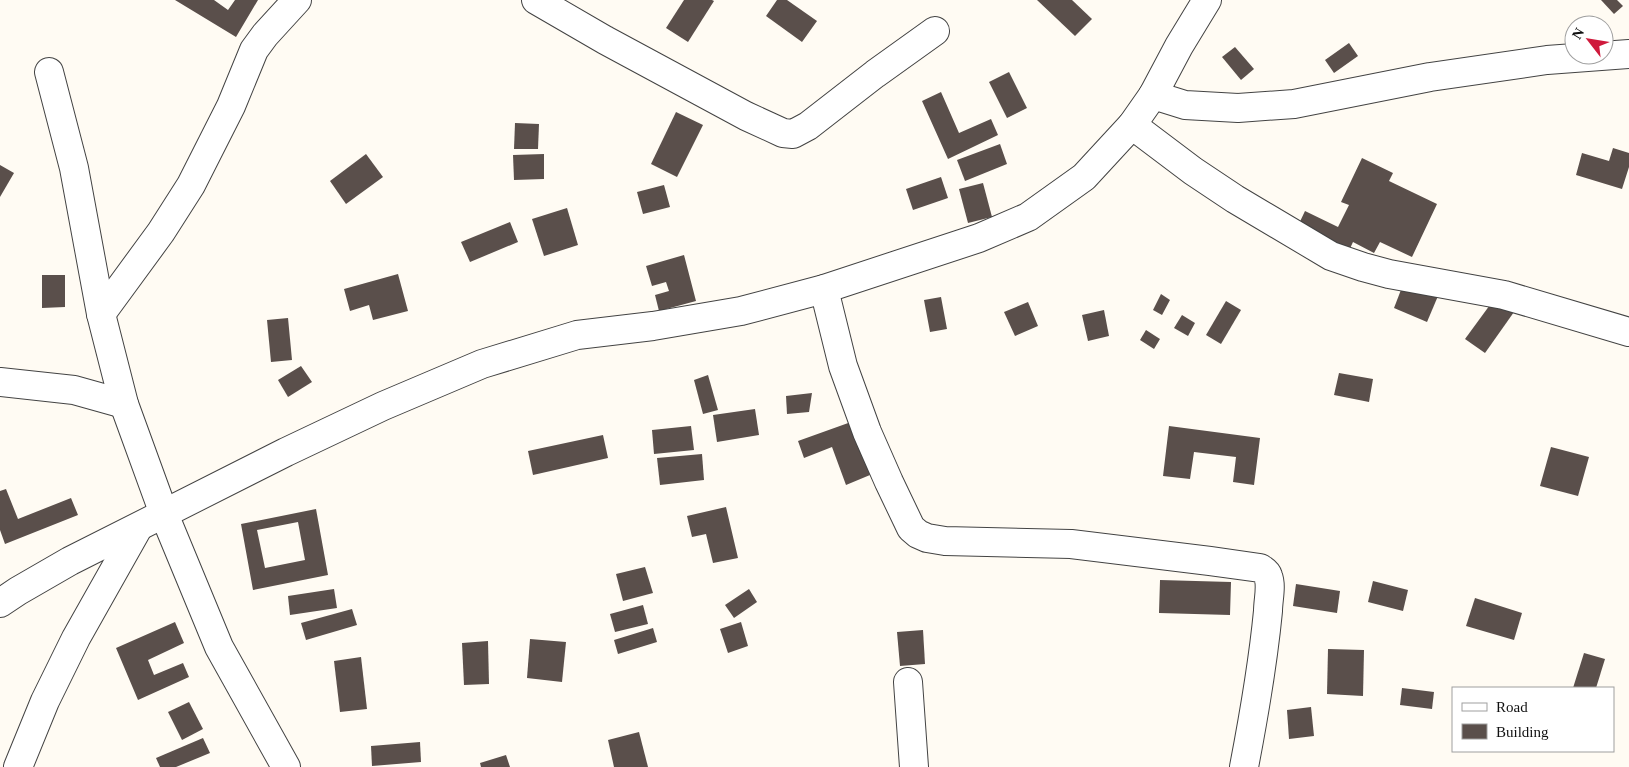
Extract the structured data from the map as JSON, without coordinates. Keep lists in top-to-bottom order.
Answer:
{
  "legend": ["Road", "Building"],
  "north": "top left"
}
